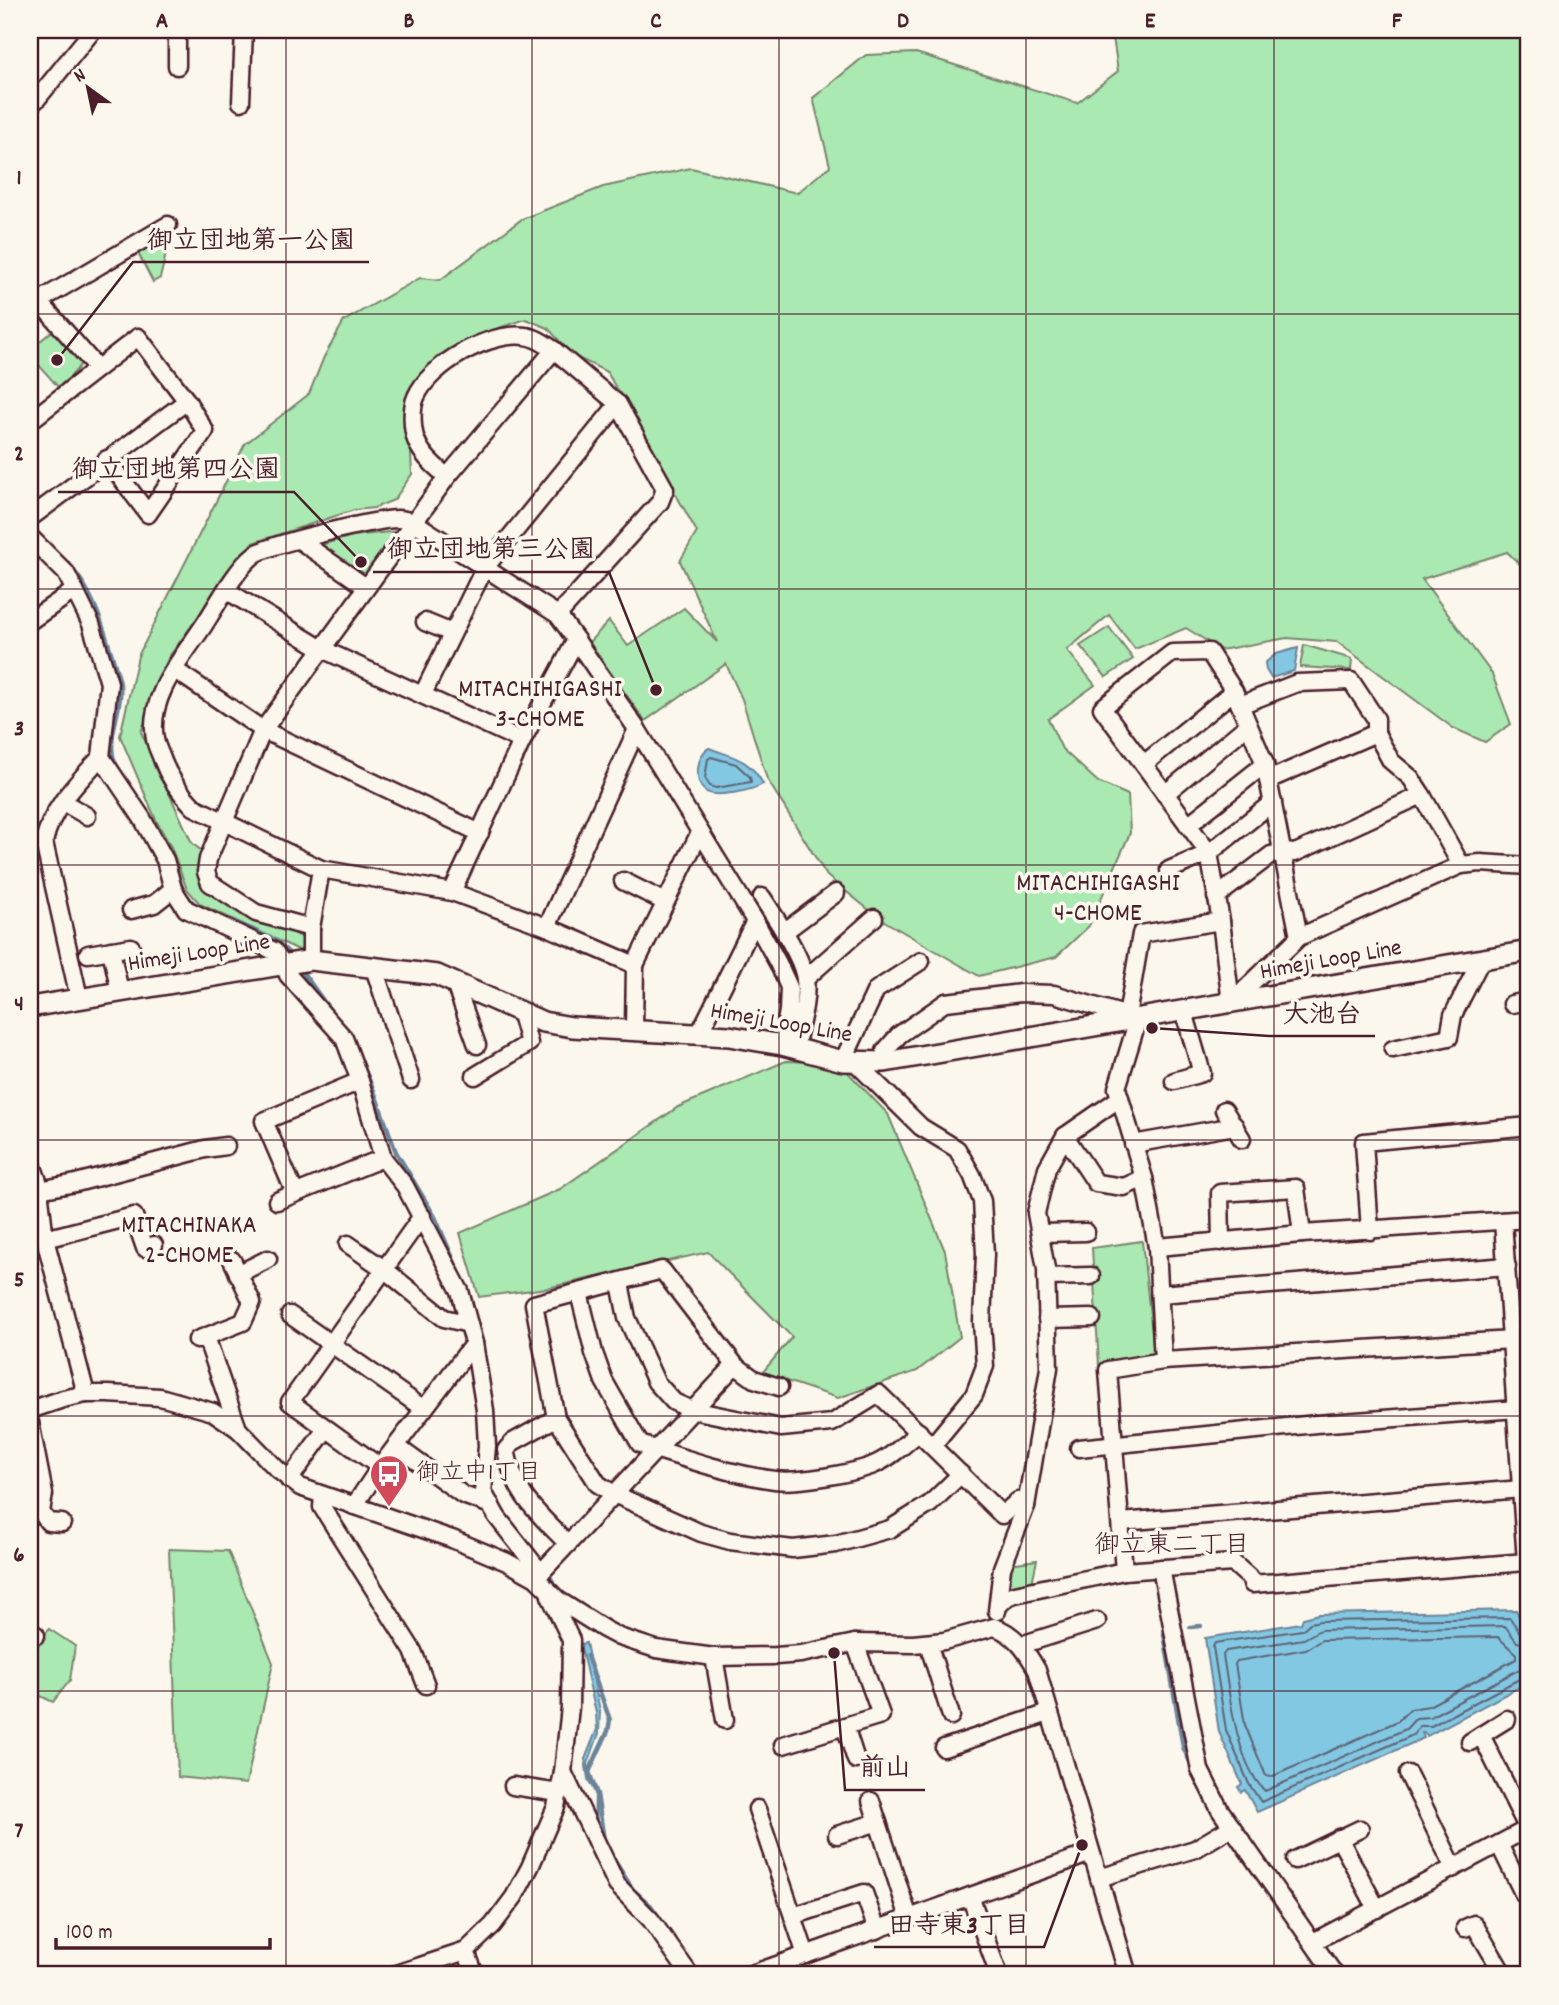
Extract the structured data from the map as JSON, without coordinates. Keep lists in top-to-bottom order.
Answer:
{
  "streets": {
    "main road": ["Himeji Loop Line"]
  },
  "districts": [
    "MITACHIHIGASHI 3-CHOME",
    "MITACHIHIGASHI 4-CHOME",
    "MITACHINAKA 2-CHOME",
    "御立東二丁目"
  ],
  "places": {
    "other": [
      "御立団地第一公園",
      "御立団地第四公園",
      "御立団地第三公園",
      "大池台",
      "前山",
      "田寺東3丁目"
    ],
    "bus stop": ["御立中1丁目"]
  },
  "scale_bar": "100 m",
  "north": "top left",
  "grid": {
    "columns": [
      "A",
      "B",
      "C",
      "D",
      "E",
      "F"
    ],
    "rows": [
      "1",
      "2",
      "3",
      "4",
      "5",
      "6",
      "7"
    ]
  }
}
